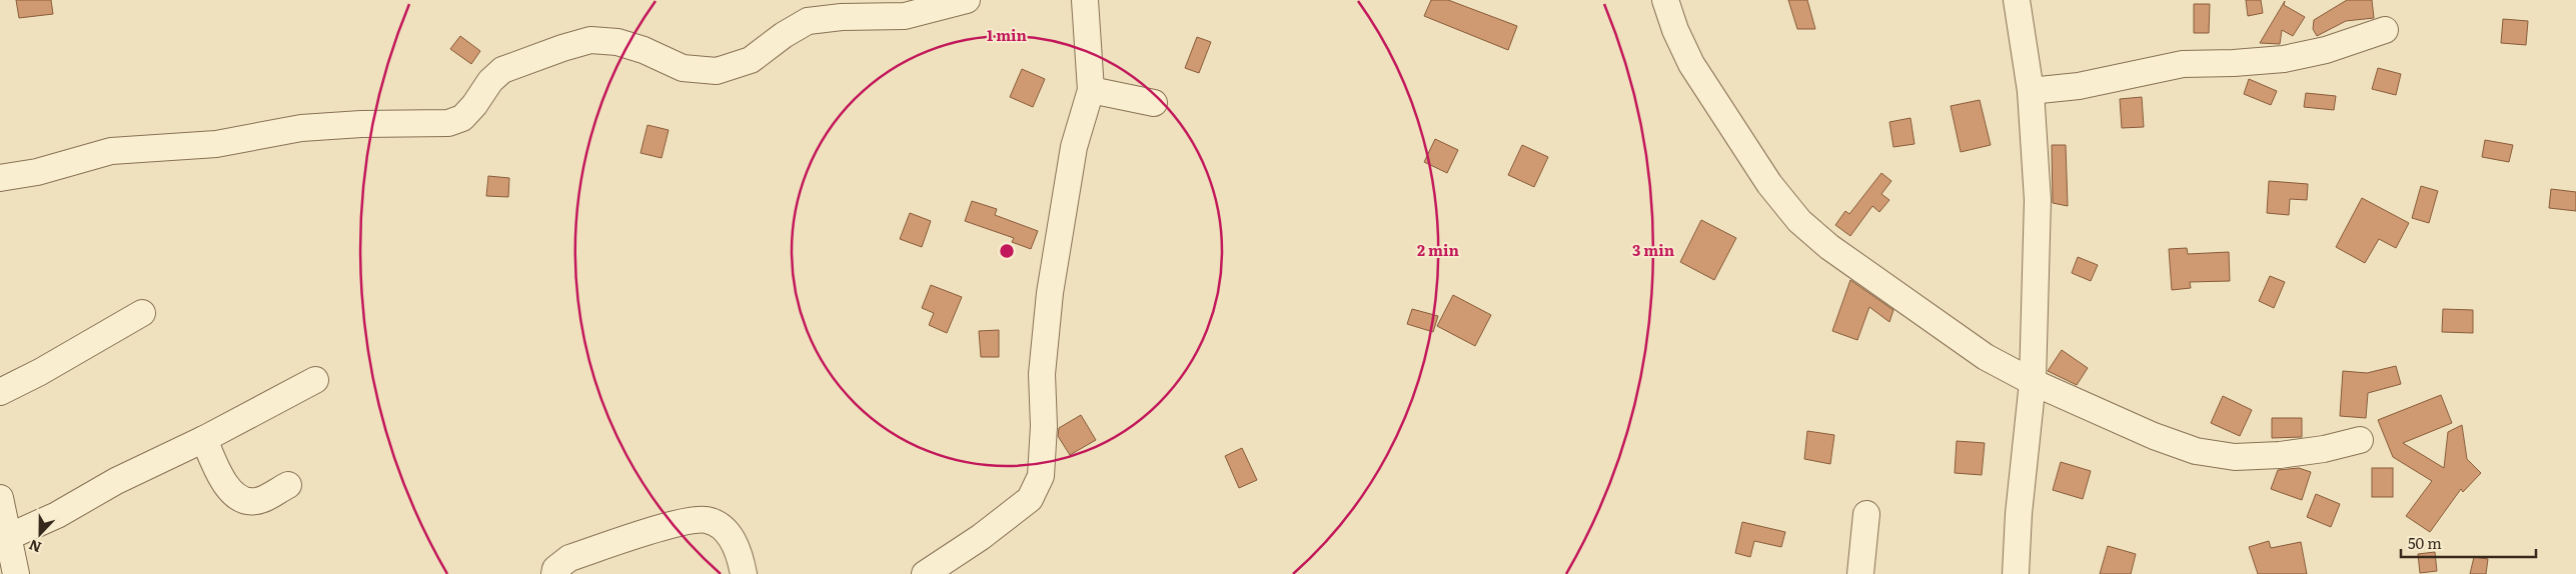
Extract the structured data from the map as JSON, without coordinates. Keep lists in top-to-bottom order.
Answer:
{
  "scale_bar": "50 m",
  "north": "bottom",
  "rings": ["1 min", "2 min", "3 min"]
}
